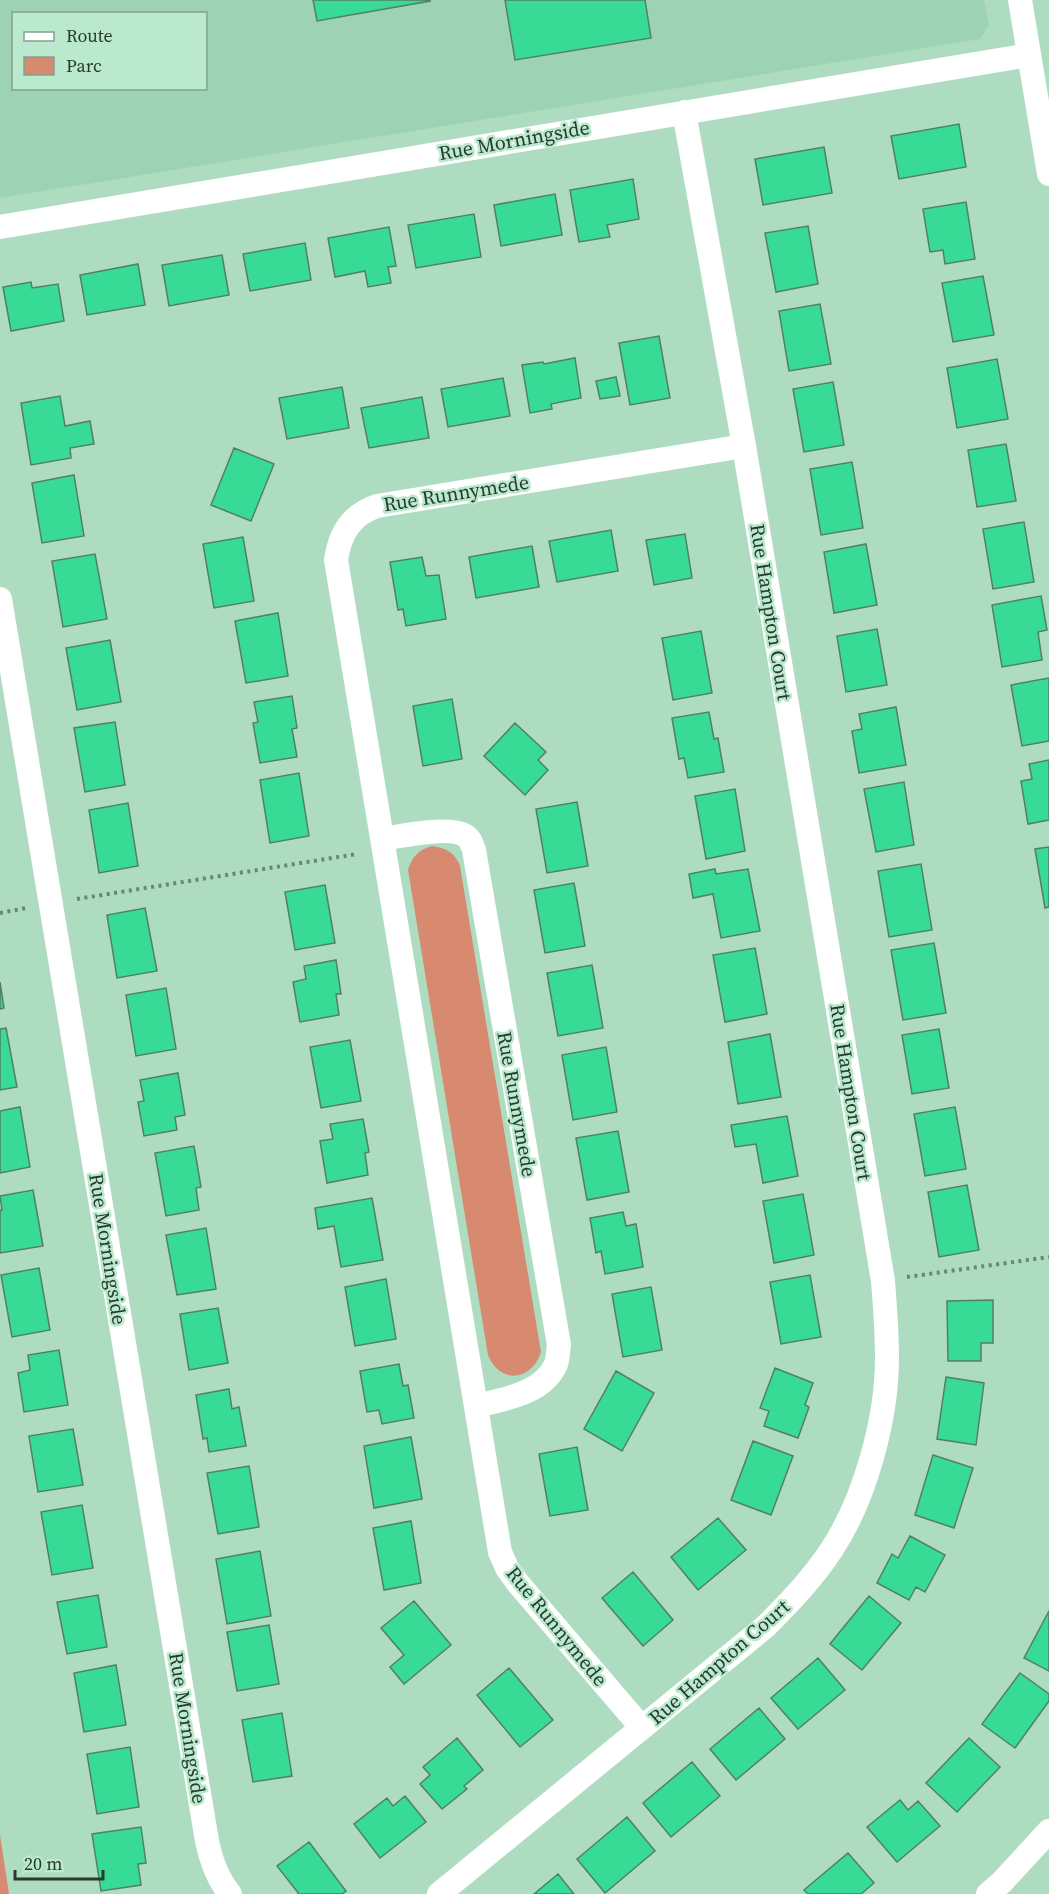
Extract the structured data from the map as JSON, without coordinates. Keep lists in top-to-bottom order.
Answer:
{
  "streets": {
    "street": ["Rue Morningside", "Rue Runnymede", "Rue Hampton Court"]
  },
  "crossings": [
    ["Rue Morningside", "Rue Hampton Court"],
    ["Rue Runnymede", "Rue Hampton Court"]
  ],
  "legend": ["Route", "Parc"],
  "scale_bar": "20 m"
}
